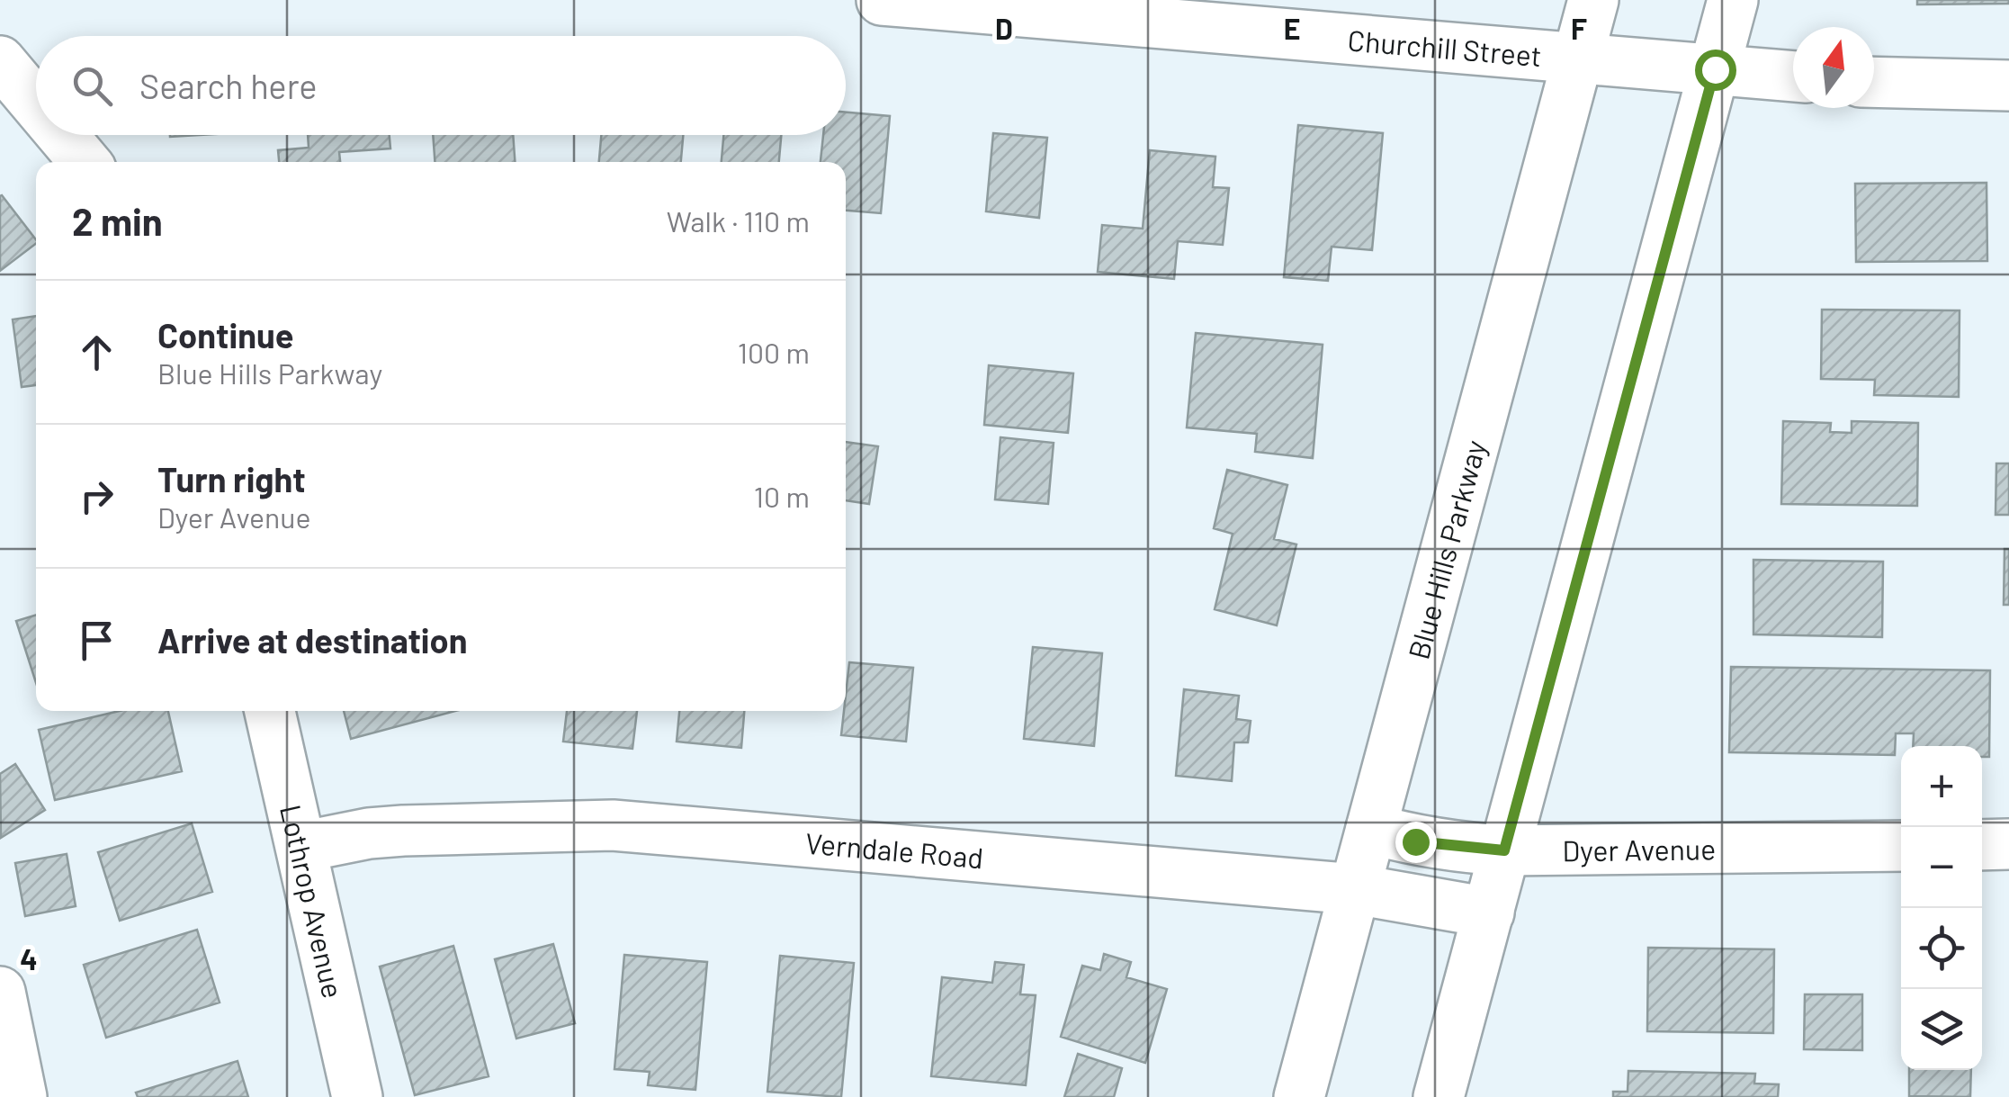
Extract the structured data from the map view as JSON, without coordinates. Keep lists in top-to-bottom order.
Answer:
{
  "streets": {
    "street": [
      "Churchill Street",
      "Blue Hills Parkway",
      "Dyer Avenue",
      "Verndale Road",
      "Lothrop Avenue"
    ]
  },
  "crossings": [
    ["Churchill Street", "Blue Hills Parkway"],
    ["Blue Hills Parkway", "Dyer Avenue"],
    ["Blue Hills Parkway", "Verndale Road"],
    ["Verndale Road", "Lothrop Avenue"]
  ],
  "north": "top",
  "page": {
    "search": "Search here",
    "heading": ["2 min", "Walk · 110 m"],
    "list": [
      ["Continue", "Blue Hills Parkway", "100 m"],
      ["Turn right", "Dyer Avenue", "10 m"],
      "Arrive at destination"
    ],
    "map_buttons": ["+", "−"]
  },
  "grid": {
    "columns": ["D", "E", "F"],
    "rows": ["4"]
  }
}
